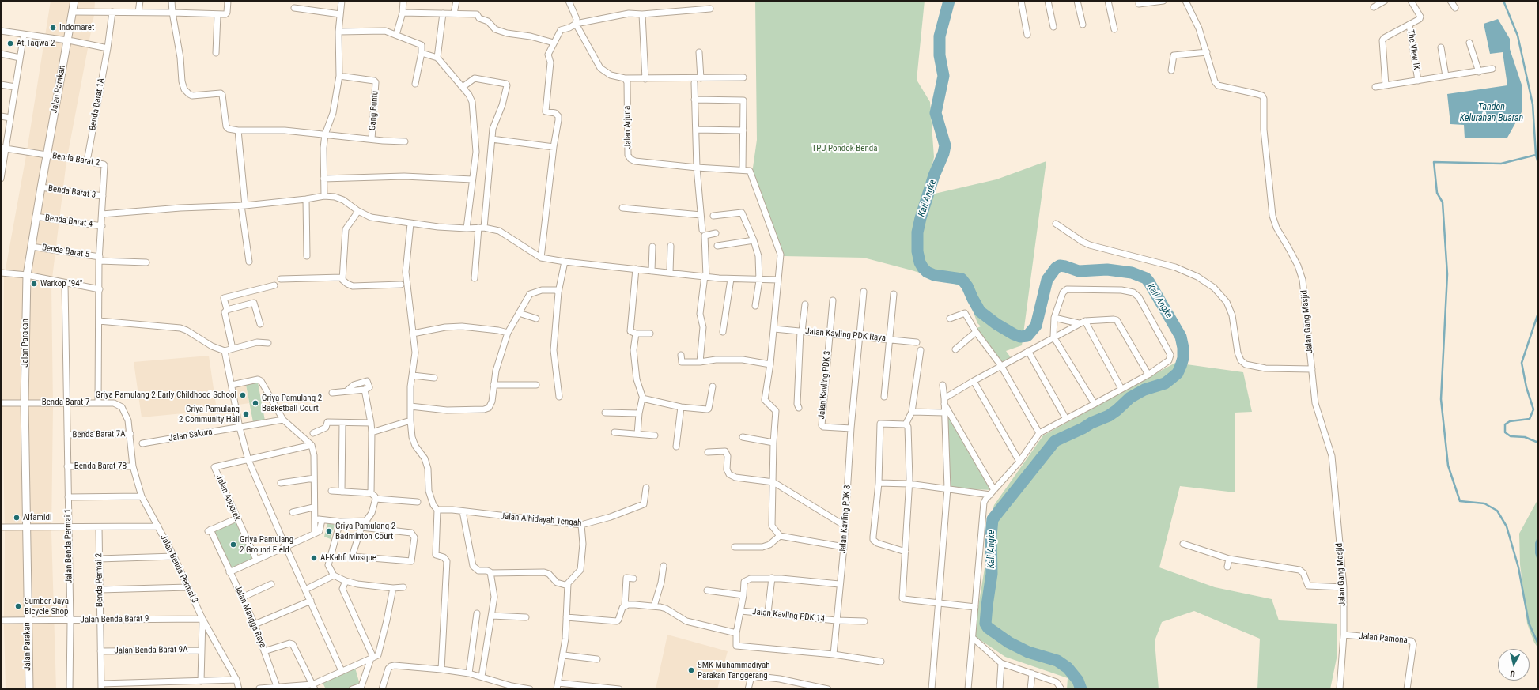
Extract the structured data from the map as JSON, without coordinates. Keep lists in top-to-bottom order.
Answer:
{
  "streets": {
    "street": [
      "The View IX",
      "Jalan Parakan",
      "Benda Barat 1A",
      "Gang Buntu",
      "Jalan Arjuna",
      "Benda Barat 2",
      "Benda Barat 3",
      "Benda Barat 4",
      "Benda Barat 5",
      "Jalan Gang Masjid",
      "Jalan Kavling PDK Raya",
      "Jalan Kavling PDK 3",
      "Benda Barat 7",
      "Benda Barat 7A",
      "Jalan Sakura",
      "Benda Barat 7B",
      "Jalan Anggrek",
      "Jalan Kavling PDK 8",
      "Jalan Alhidayah Tengah",
      "Jalan Benda Permai 1",
      "Jalan Benda Permai 3",
      "Benda Permai 2",
      "Jalan Kavling PDK 14",
      "Jalan Mangga Raya",
      "Jalan Benda Barat 9",
      "Jalan Pamona",
      "Jalan Benda Barat 9A"
    ]
  },
  "crossings": [
    ["Jalan Parakan", "Benda Barat 2"],
    ["Jalan Parakan", "Benda Barat 3"],
    ["Jalan Parakan", "Benda Barat 4"],
    ["Jalan Parakan", "Benda Barat 5"],
    ["Jalan Parakan", "Benda Barat 7"],
    ["Jalan Parakan", "Jalan Benda Barat 9"],
    ["Benda Barat 1A", "Benda Barat 2"],
    ["Benda Barat 2", "Benda Barat 3"],
    ["Jalan Gang Masjid", "Jalan Pamona"],
    ["Jalan Kavling PDK Raya", "Jalan Kavling PDK 3"],
    ["Jalan Kavling PDK Raya", "Jalan Kavling PDK 8"],
    ["Jalan Kavling PDK 3", "Jalan Kavling PDK 8"],
    ["Benda Barat 7", "Benda Barat 7A"],
    ["Benda Barat 7", "Jalan Benda Permai 1"],
    ["Benda Barat 7", "Jalan Benda Permai 3"],
    ["Benda Barat 7A", "Jalan Benda Permai 1"],
    ["Benda Barat 7B", "Jalan Benda Permai 1"],
    ["Benda Barat 7B", "Jalan Benda Permai 3"],
    ["Jalan Anggrek", "Jalan Mangga Raya"],
    ["Jalan Kavling PDK 8", "Jalan Kavling PDK 14"],
    ["Jalan Benda Permai 1", "Jalan Benda Barat 9"],
    ["Jalan Benda Permai 3", "Jalan Benda Barat 9"],
    ["Benda Permai 2", "Jalan Benda Barat 9"],
    ["Benda Permai 2", "Jalan Benda Barat 9A"]
  ],
  "water": ["Tandon Kelurahan Buaran", "Kali Angke"],
  "parks": ["TPU Pondok Benda"],
  "places": [
    "Indomaret",
    "At-Taqwa 2",
    "Warkop \"94\"",
    "Griya Pamulang 2 Early Childhood School",
    "Griya Pamulang 2 Basketball Court",
    "Griya Pamulang 2 Community Hall",
    "Alfamidi",
    "Griya Pamulang 2 Badminton Court",
    "Griya Pamulang 2 Ground Field",
    "Al-Kahfi Mosque",
    "Sumber Jaya Bicycle Shop",
    "SMK Muhammadiyah Parakan Tanggerang"
  ],
  "north": "bottom"
}
